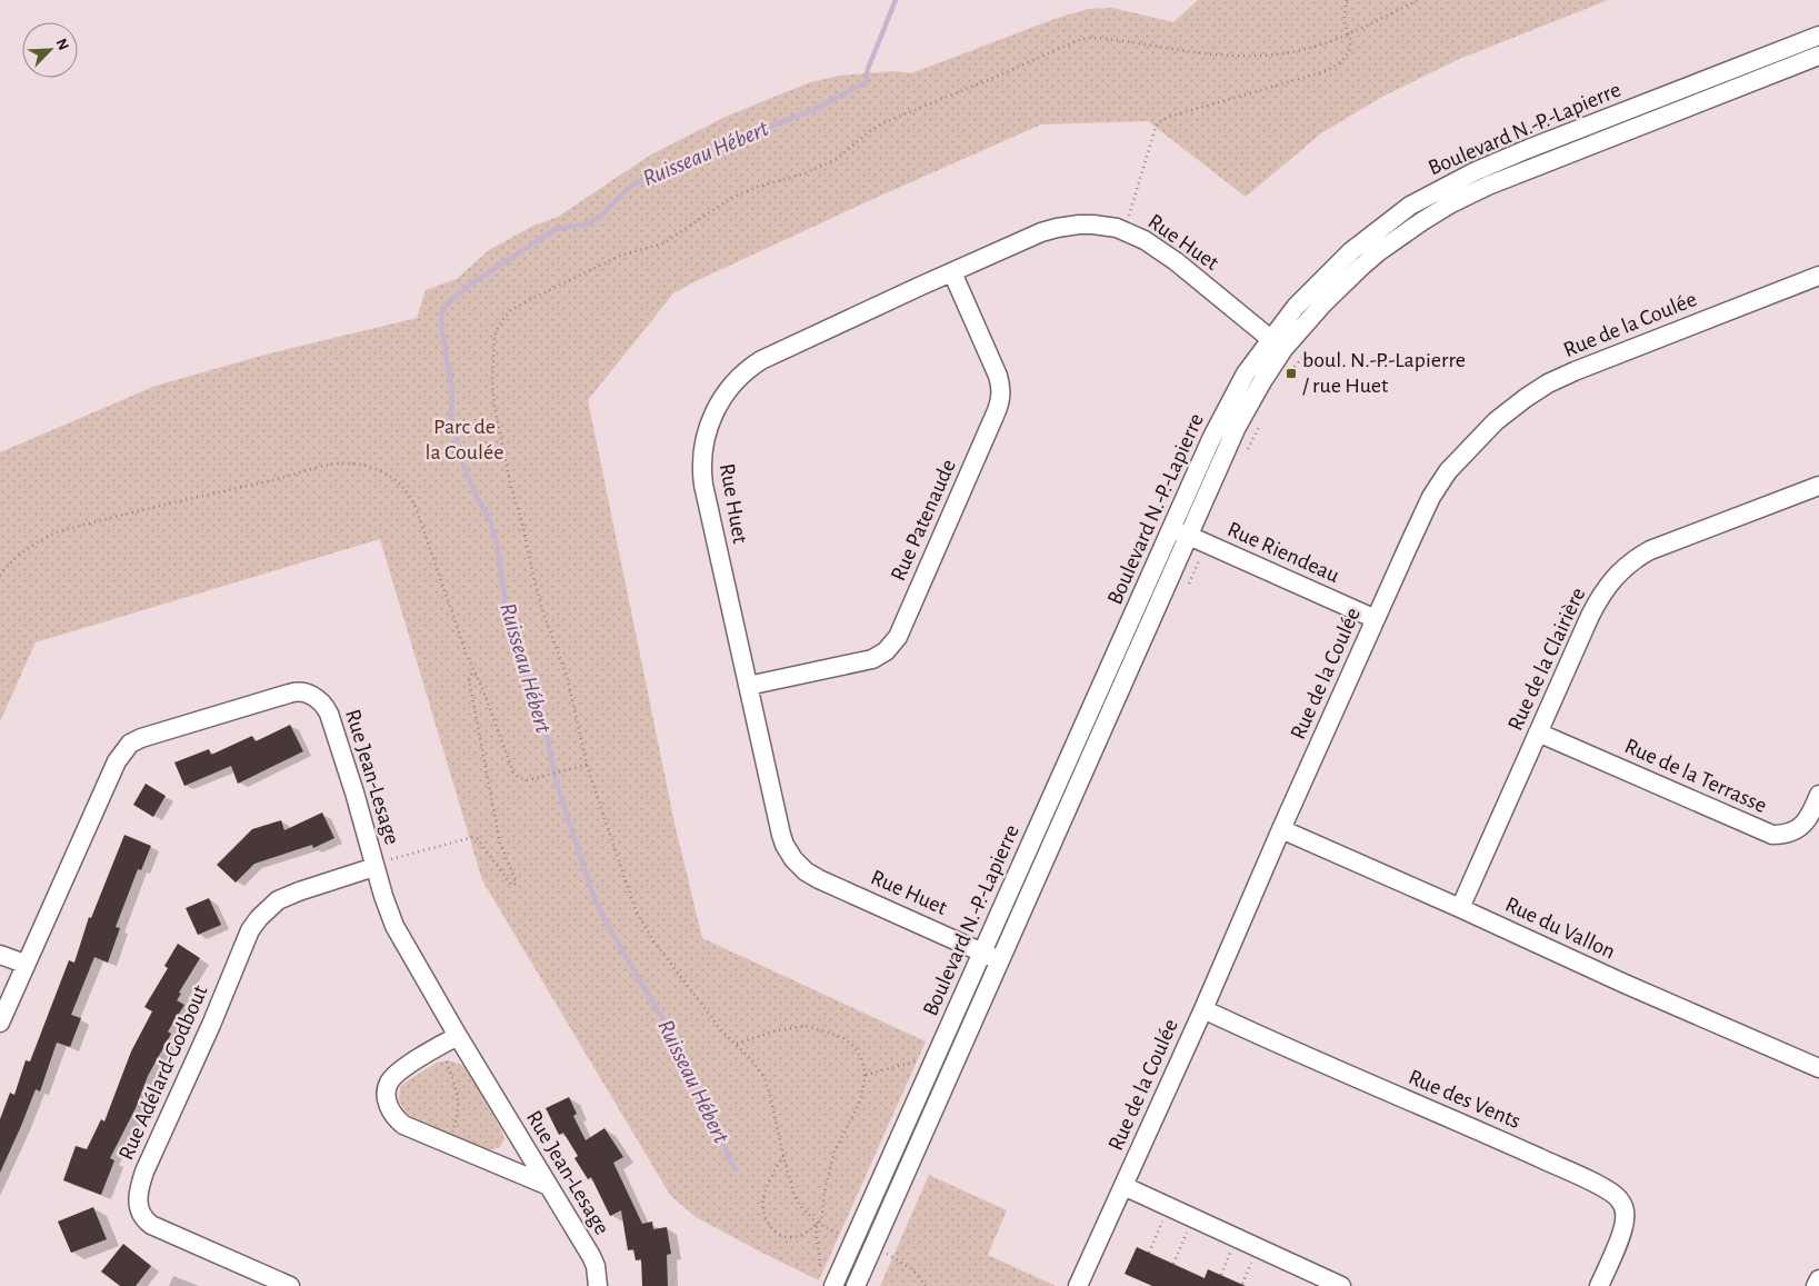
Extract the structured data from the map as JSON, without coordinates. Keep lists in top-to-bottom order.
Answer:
{
  "streets": {
    "street": [
      "Boulevard N.-P.-Lapierre",
      "Rue Huet",
      "Rue de la Coulée",
      "Rue Patenaude",
      "Rue Riendeau",
      "Rue de la Clairière",
      "Rue de la Terrasse",
      "Rue Jean-Lesage",
      "Rue du Vallon",
      "Rue Adélard-Godbout",
      "Rue des Vents"
    ]
  },
  "crossings": [
    ["Boulevard N.-P.-Lapierre", "Rue Huet"],
    ["Boulevard N.-P.-Lapierre", "Rue Riendeau"],
    ["Rue Huet", "Rue Patenaude"],
    ["Rue de la Coulée", "Rue Riendeau"],
    ["Rue de la Coulée", "Rue du Vallon"],
    ["Rue de la Coulée", "Rue des Vents"],
    ["Rue de la Clairière", "Rue de la Terrasse"],
    ["Rue de la Clairière", "Rue du Vallon"],
    ["Rue Jean-Lesage", "Rue Adélard-Godbout"]
  ],
  "water": ["Ruisseau Hébert"],
  "parks": ["Parc de la Coulée"],
  "places": {
    "transit": ["boul. N.-P.-Lapierre / rue Huet"]
  },
  "north": "top right"
}
